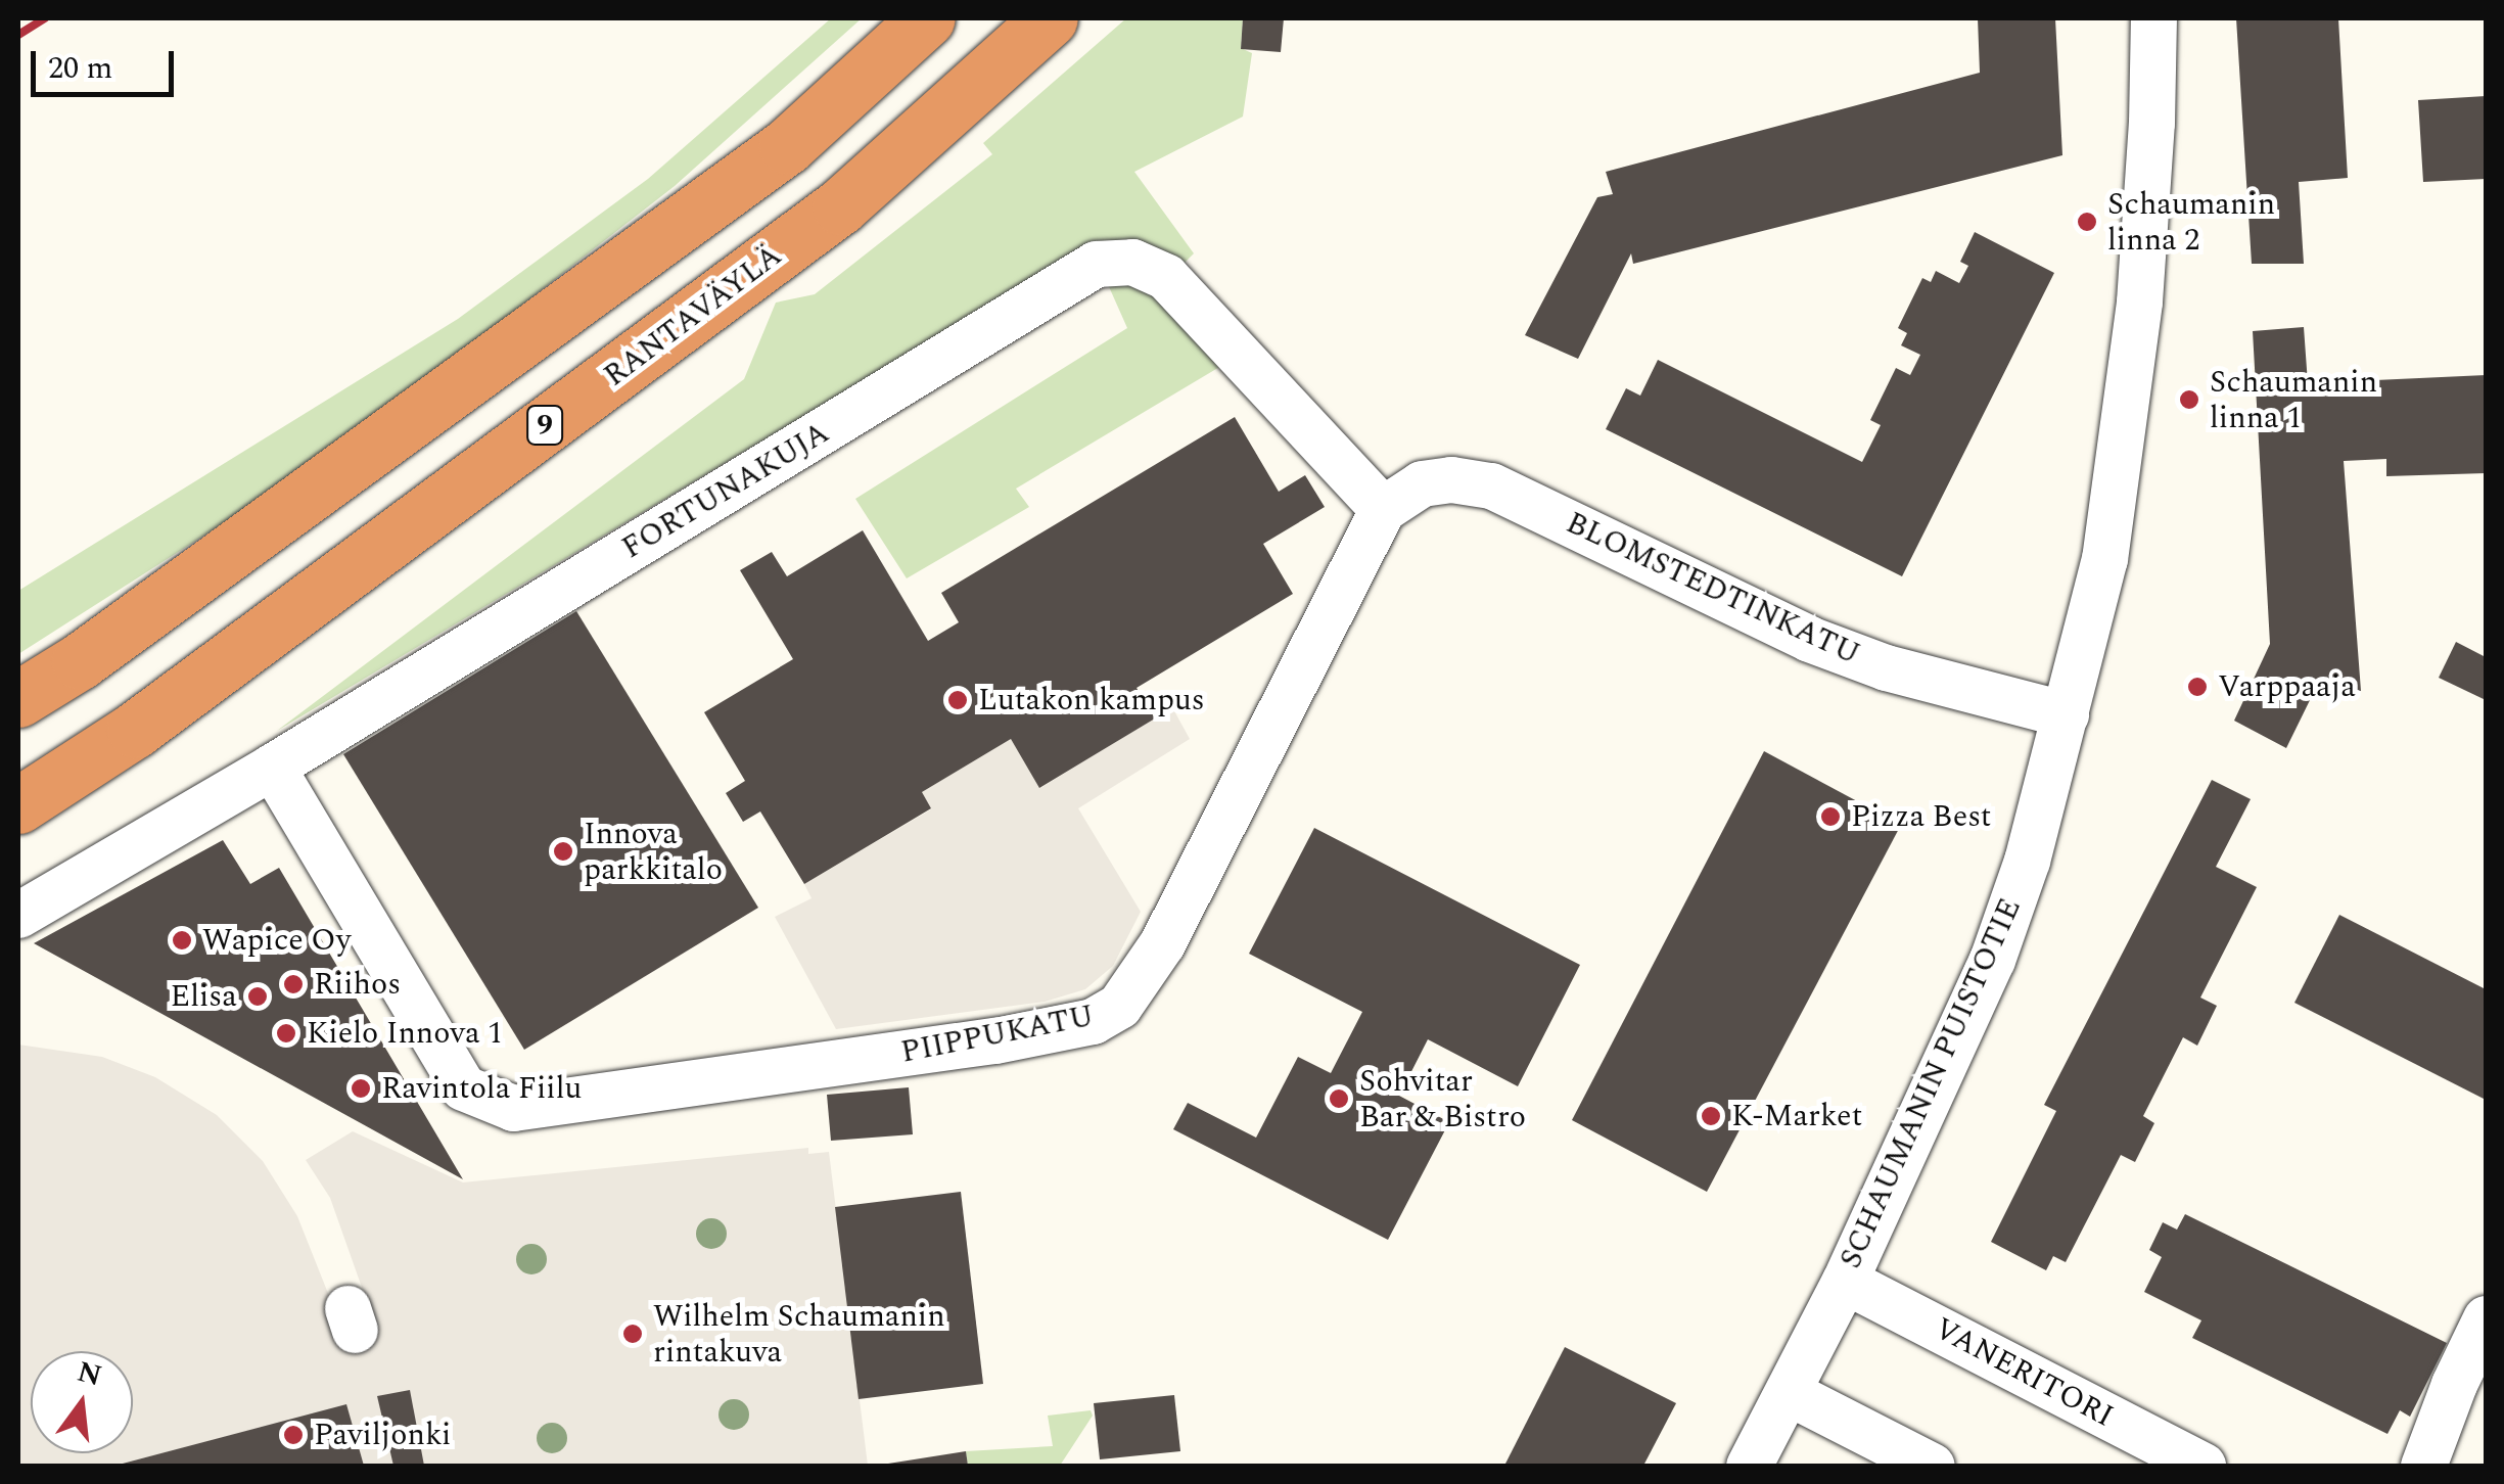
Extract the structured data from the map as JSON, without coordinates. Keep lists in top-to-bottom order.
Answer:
{
  "streets": {
    "highway": ["RANTAVÄYLÄ", "9"],
    "street": [
      "FORTUNAKUJA",
      "BLOMSTEDTINKATU",
      "PIIPPUKATU",
      "SCHAUMANIN PUISTOTIE",
      "VANERITORI"
    ]
  },
  "crossings": [
    ["FORTUNAKUJA", "PIIPPUKATU"],
    ["BLOMSTEDTINKATU", "PIIPPUKATU"],
    ["BLOMSTEDTINKATU", "SCHAUMANIN PUISTOTIE"],
    ["SCHAUMANIN PUISTOTIE", "VANERITORI"]
  ],
  "places": [
    "Schaumanin linna 2",
    "Schaumanin linna 1",
    "Varppaaja",
    "Lutakon kampus",
    "Pizza Best",
    "Innova parkkitalo",
    "Wapice Oy",
    "Riihos",
    "Elisa",
    "Kielo Innova 1",
    "Ravintola Fiilu",
    "Sohvitar Bar & Bistro",
    "K-Market",
    "Wilhelm Schaumanin rintakuva",
    "Paviljonki"
  ],
  "scale_bar": "20 m",
  "north": "top"
}
